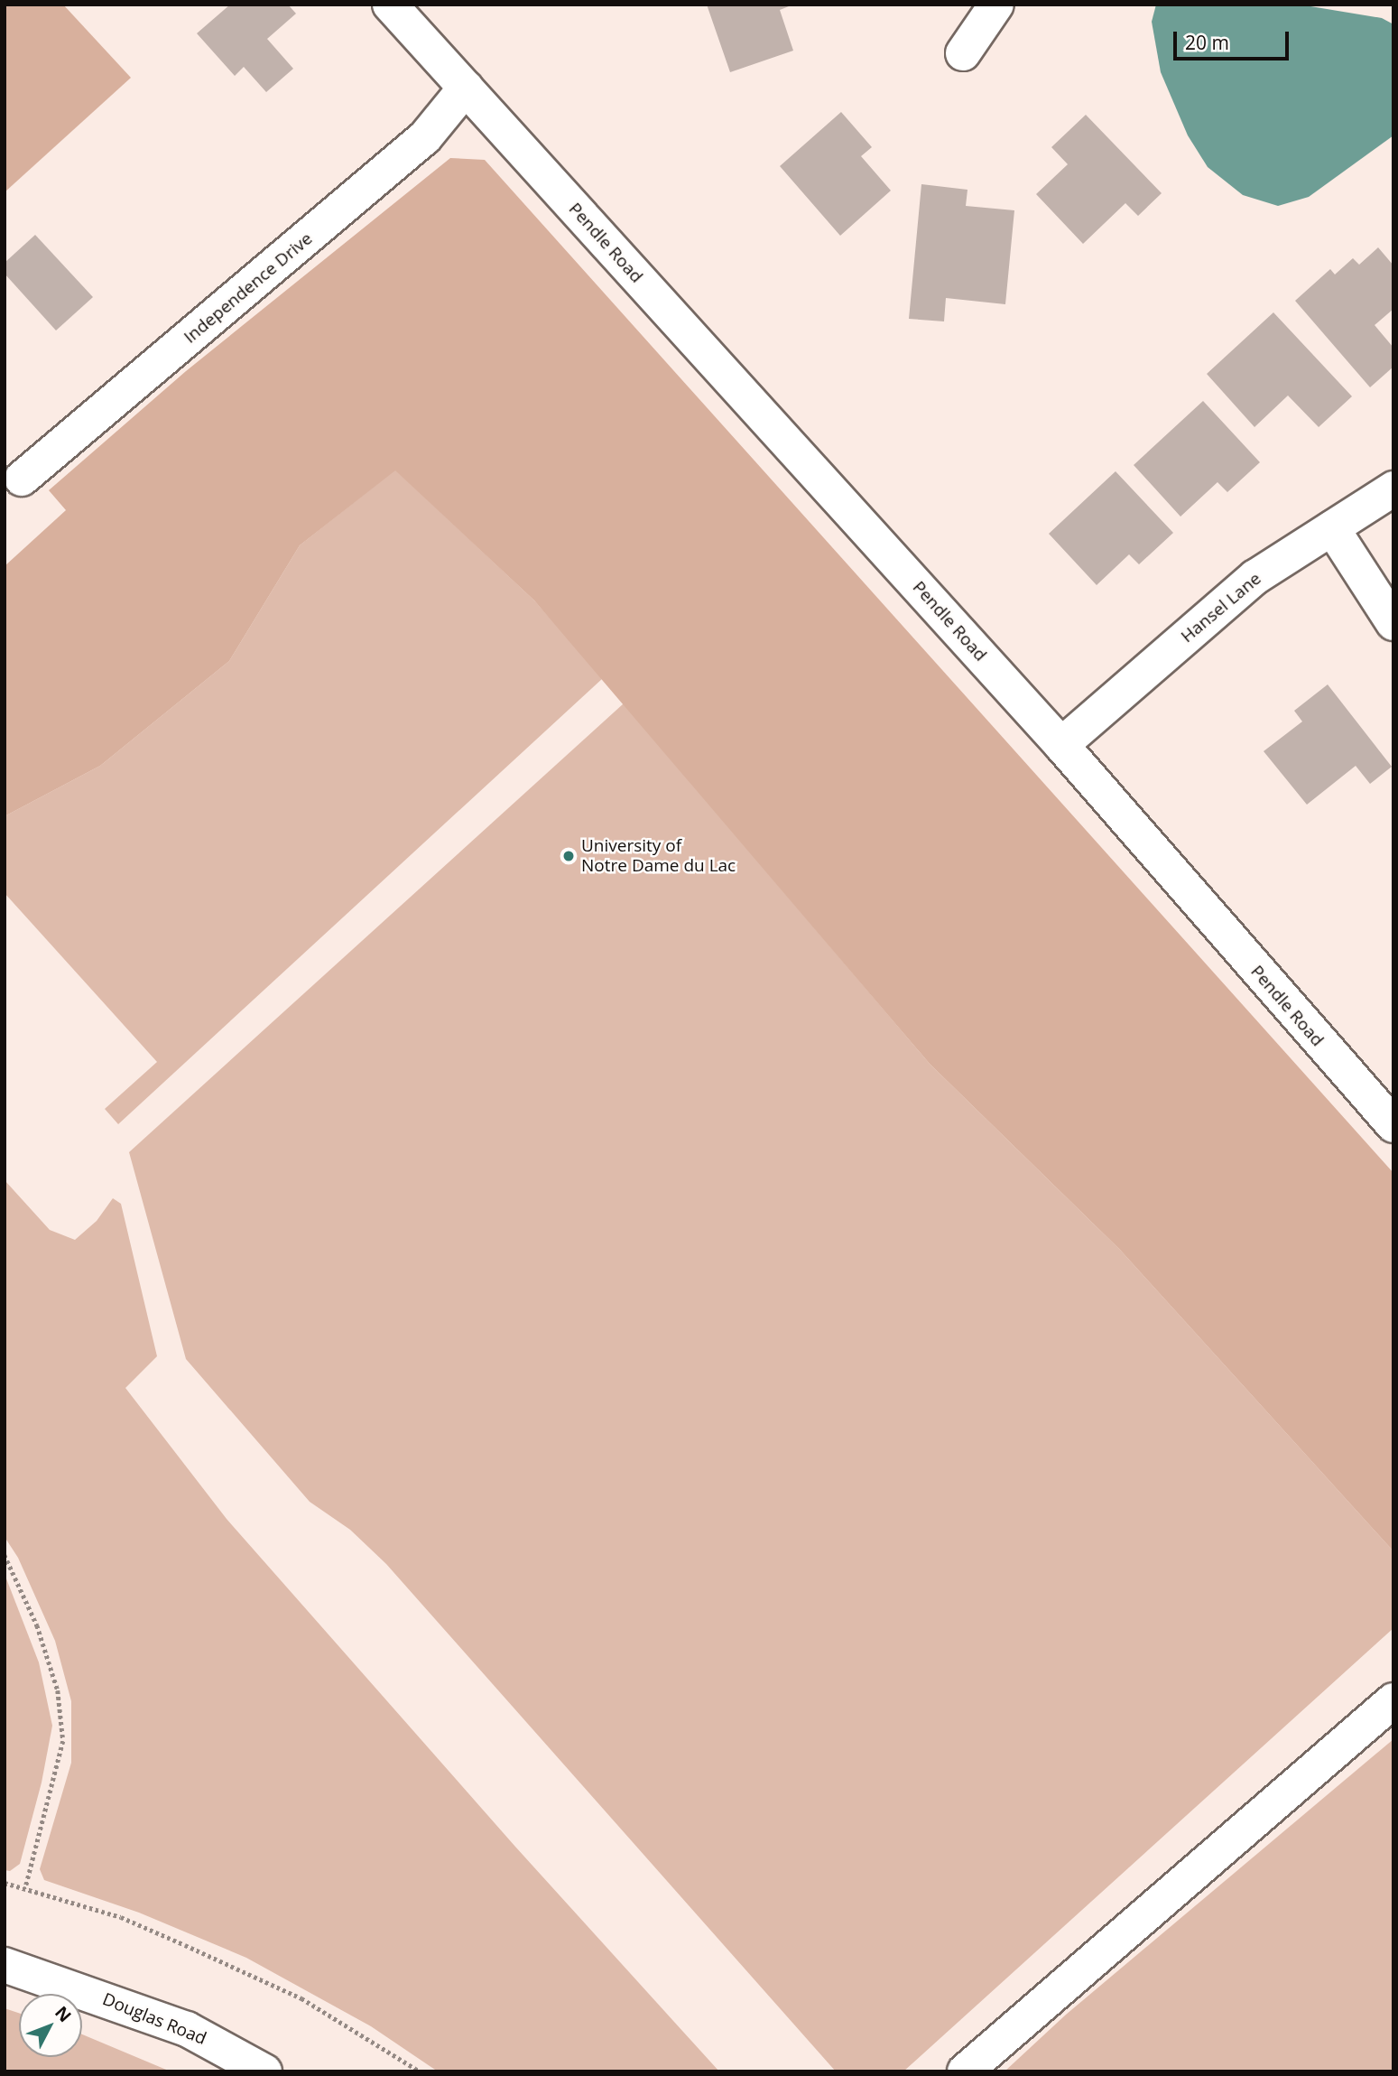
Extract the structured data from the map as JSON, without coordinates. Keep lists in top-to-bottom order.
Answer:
{
  "streets": {
    "street": [
      "Pendle Road",
      "Independence Drive",
      "Hansel Lane",
      "Douglas Road"
    ]
  },
  "crossings": [
    ["Pendle Road", "Independence Drive"],
    ["Pendle Road", "Hansel Lane"]
  ],
  "places": ["University of Notre Dame du Lac"],
  "scale_bar": "20 m",
  "north": "top right"
}
